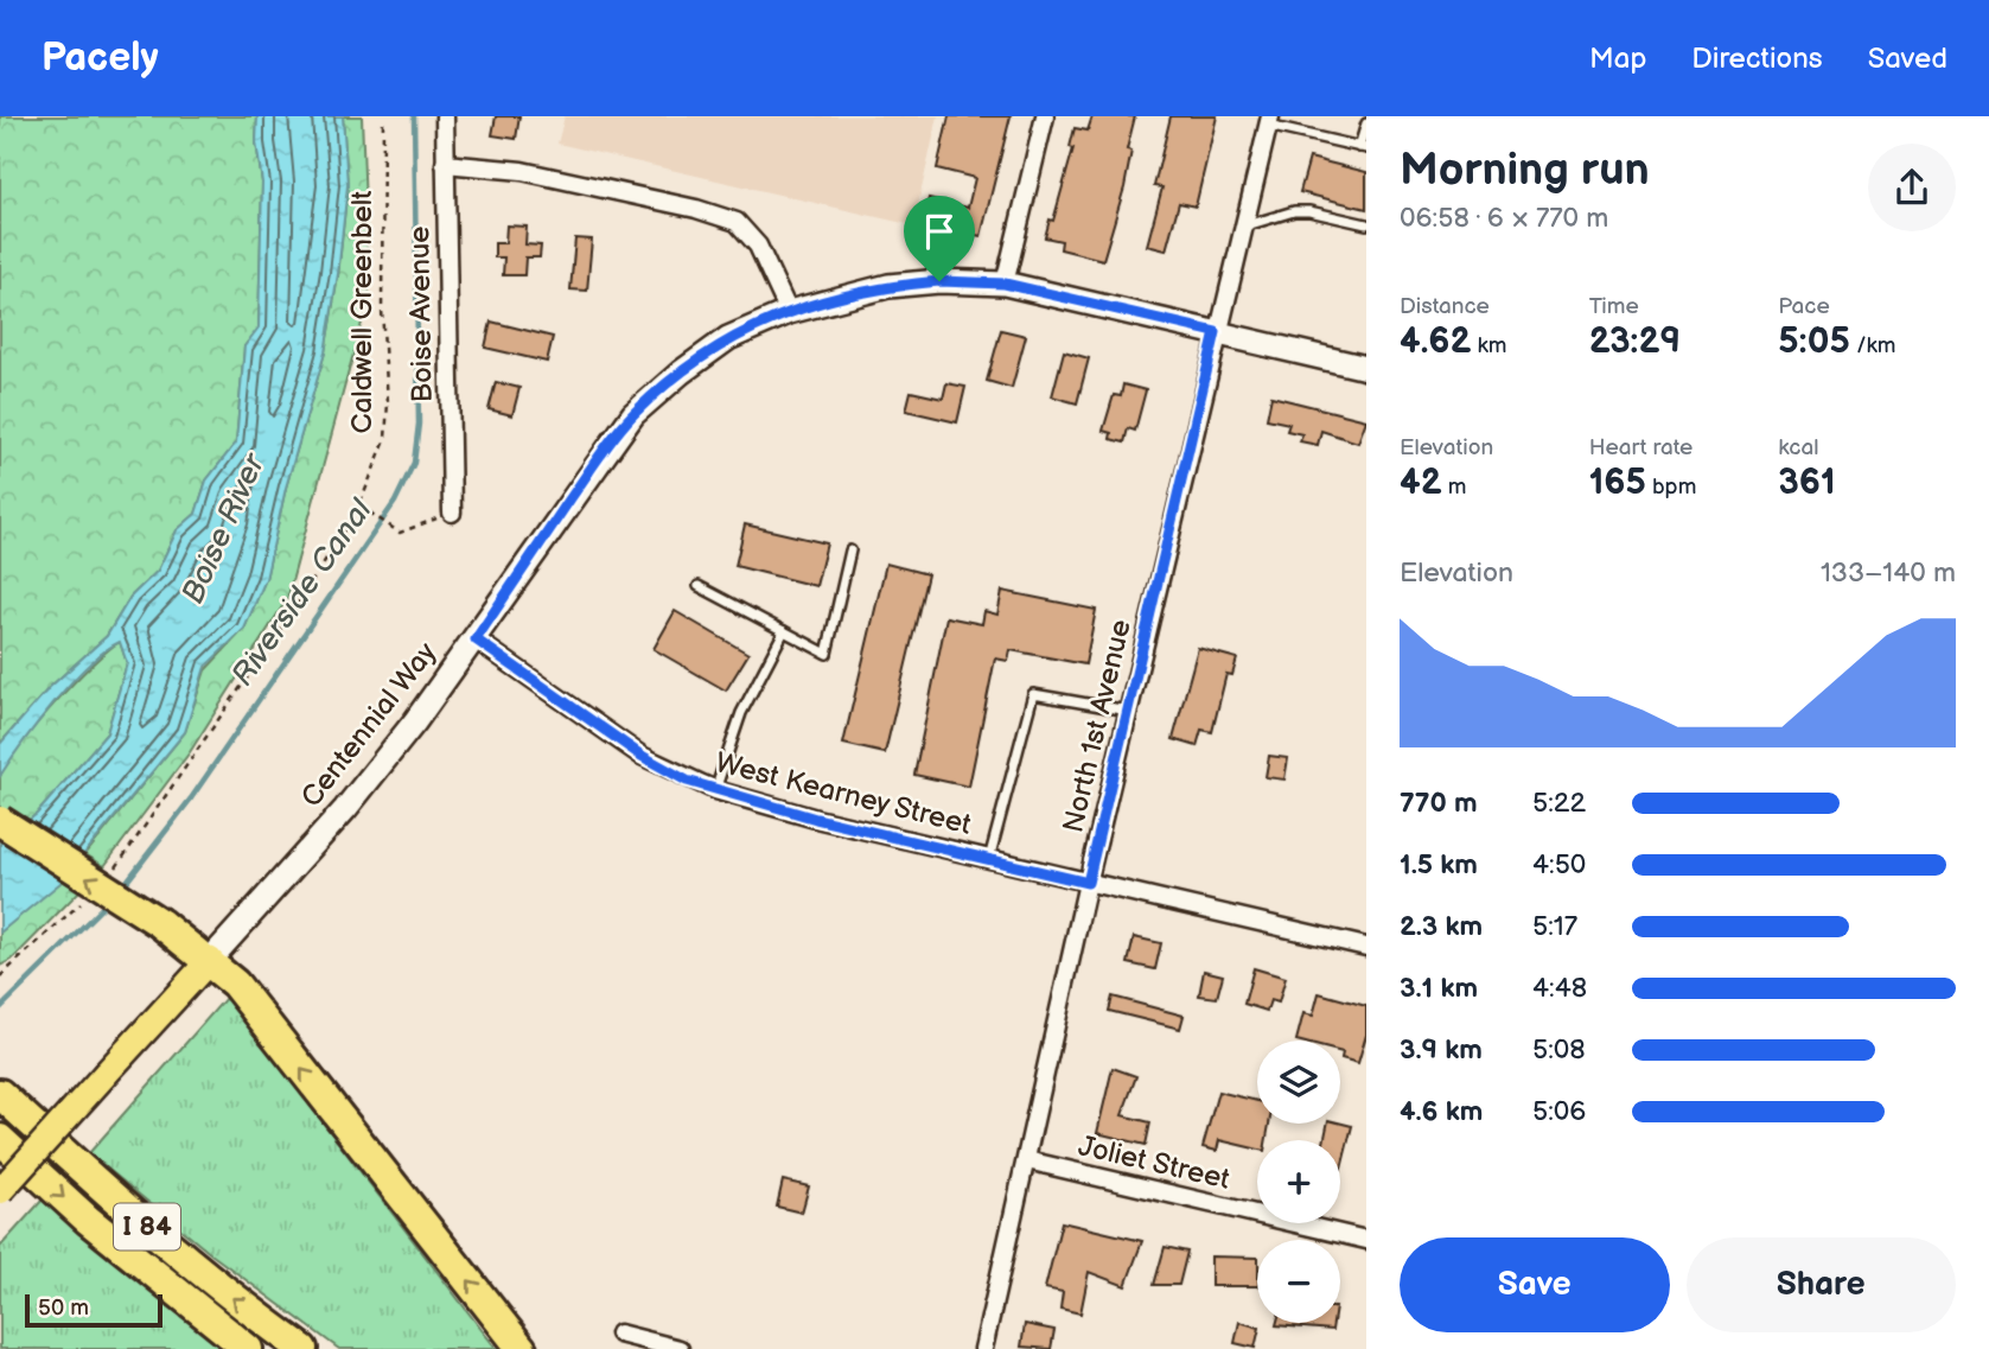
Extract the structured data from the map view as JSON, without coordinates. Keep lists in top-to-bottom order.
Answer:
{
  "streets": {
    "highway": ["I 84"],
    "main road": ["Centennial Way"],
    "street": [
      "Boise Avenue",
      "North 1st Avenue",
      "West Kearney Street",
      "Joliet Street"
    ],
    "path": ["Caldwell Greenbelt"]
  },
  "crossings": [
    ["Centennial Way", "North 1st Avenue"],
    ["Centennial Way", "West Kearney Street"],
    ["North 1st Avenue", "West Kearney Street"],
    ["North 1st Avenue", "Joliet Street"]
  ],
  "water": ["Boise River", "Riverside Canal"],
  "scale_bar": "50 m",
  "page": {
    "header": "Pacely",
    "nav": ["Map", "Directions", "Saved"],
    "heading": ["Morning run", "06:58 · 6 × 770 m"],
    "stats": [
      ["Distance", "4.62 km"],
      ["Time", "23:29"],
      ["Pace", "5:05 /km"],
      ["Elevation", "42 m"],
      ["Heart rate", "165 bpm"],
      ["kcal", "361"]
    ],
    "chart": ["Elevation", "133–140 m"],
    "list": [
      {
        "name": "770 m",
        "note": "5:22"
      },
      {
        "name": "1.5 km",
        "note": "4:50"
      },
      {
        "name": "2.3 km",
        "note": "5:17"
      },
      {
        "name": "3.1 km",
        "note": "4:48"
      },
      {
        "name": "3.9 km",
        "note": "5:08"
      },
      {
        "name": "4.6 km",
        "note": "5:06"
      }
    ],
    "map_buttons": ["+", "−"],
    "buttons": ["Save", "Share"],
    "scale": "50 m"
  }
}
